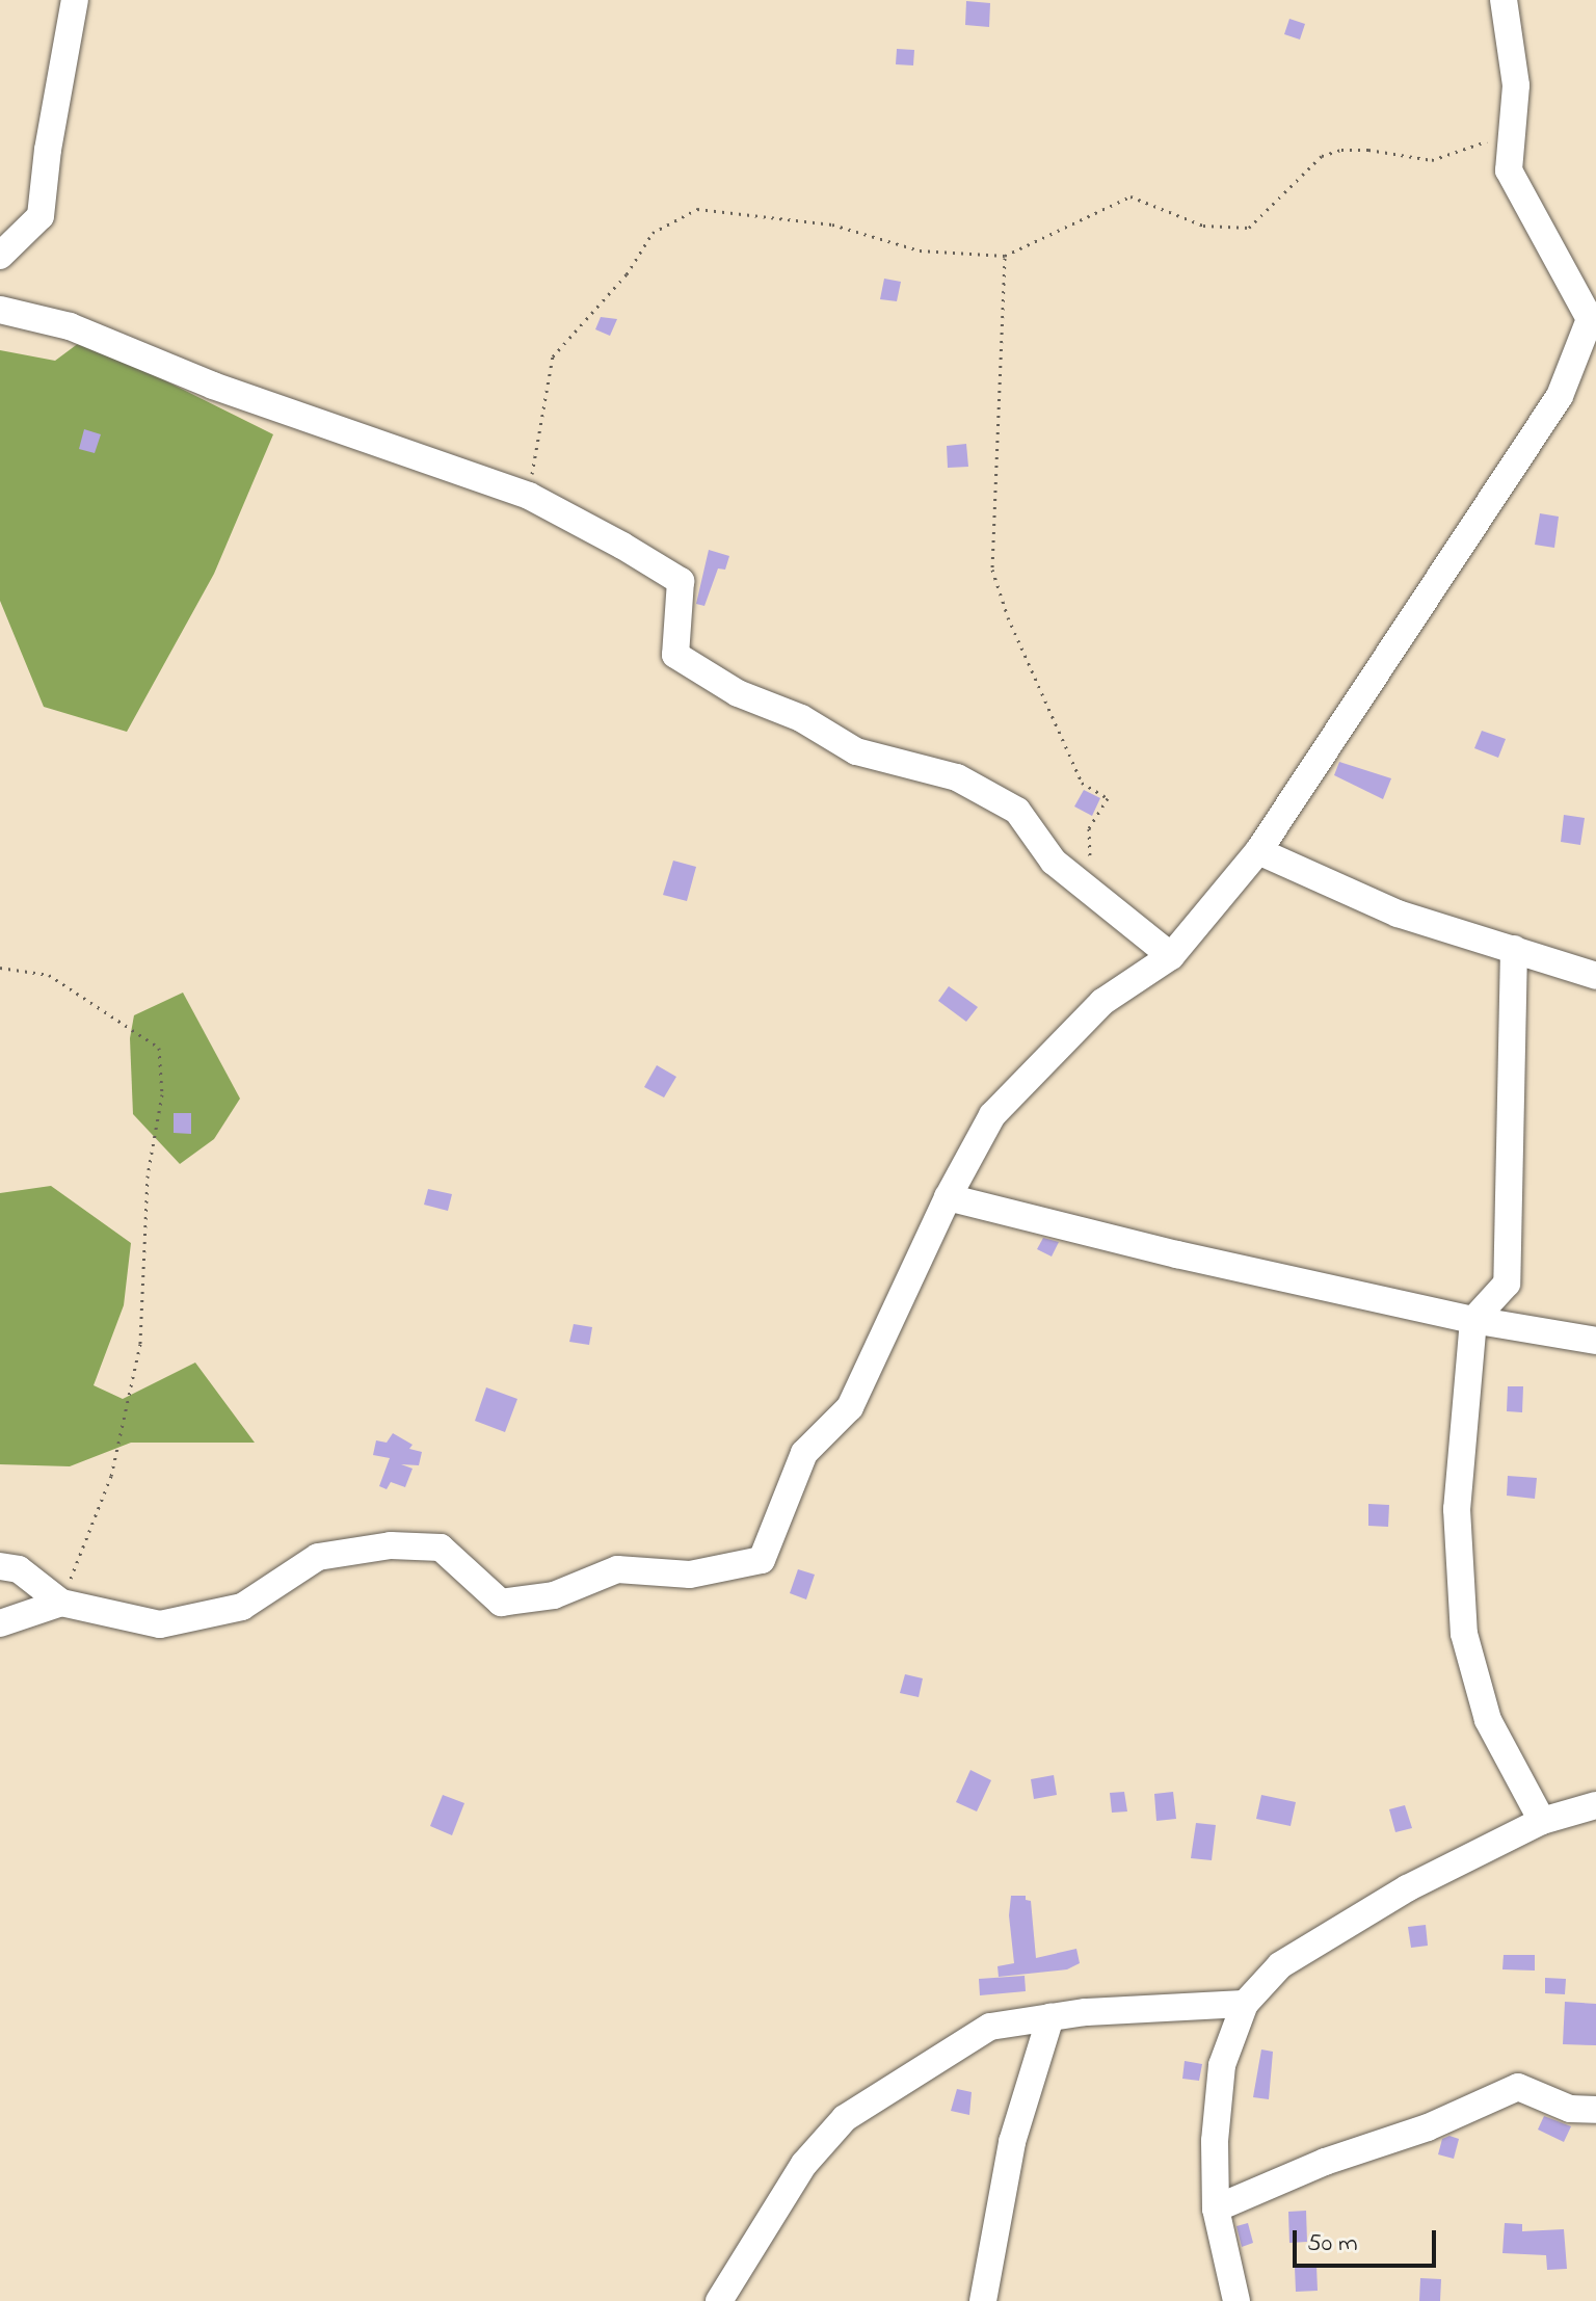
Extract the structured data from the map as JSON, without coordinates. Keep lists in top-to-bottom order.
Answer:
{
  "scale_bar": "50 m"
}
